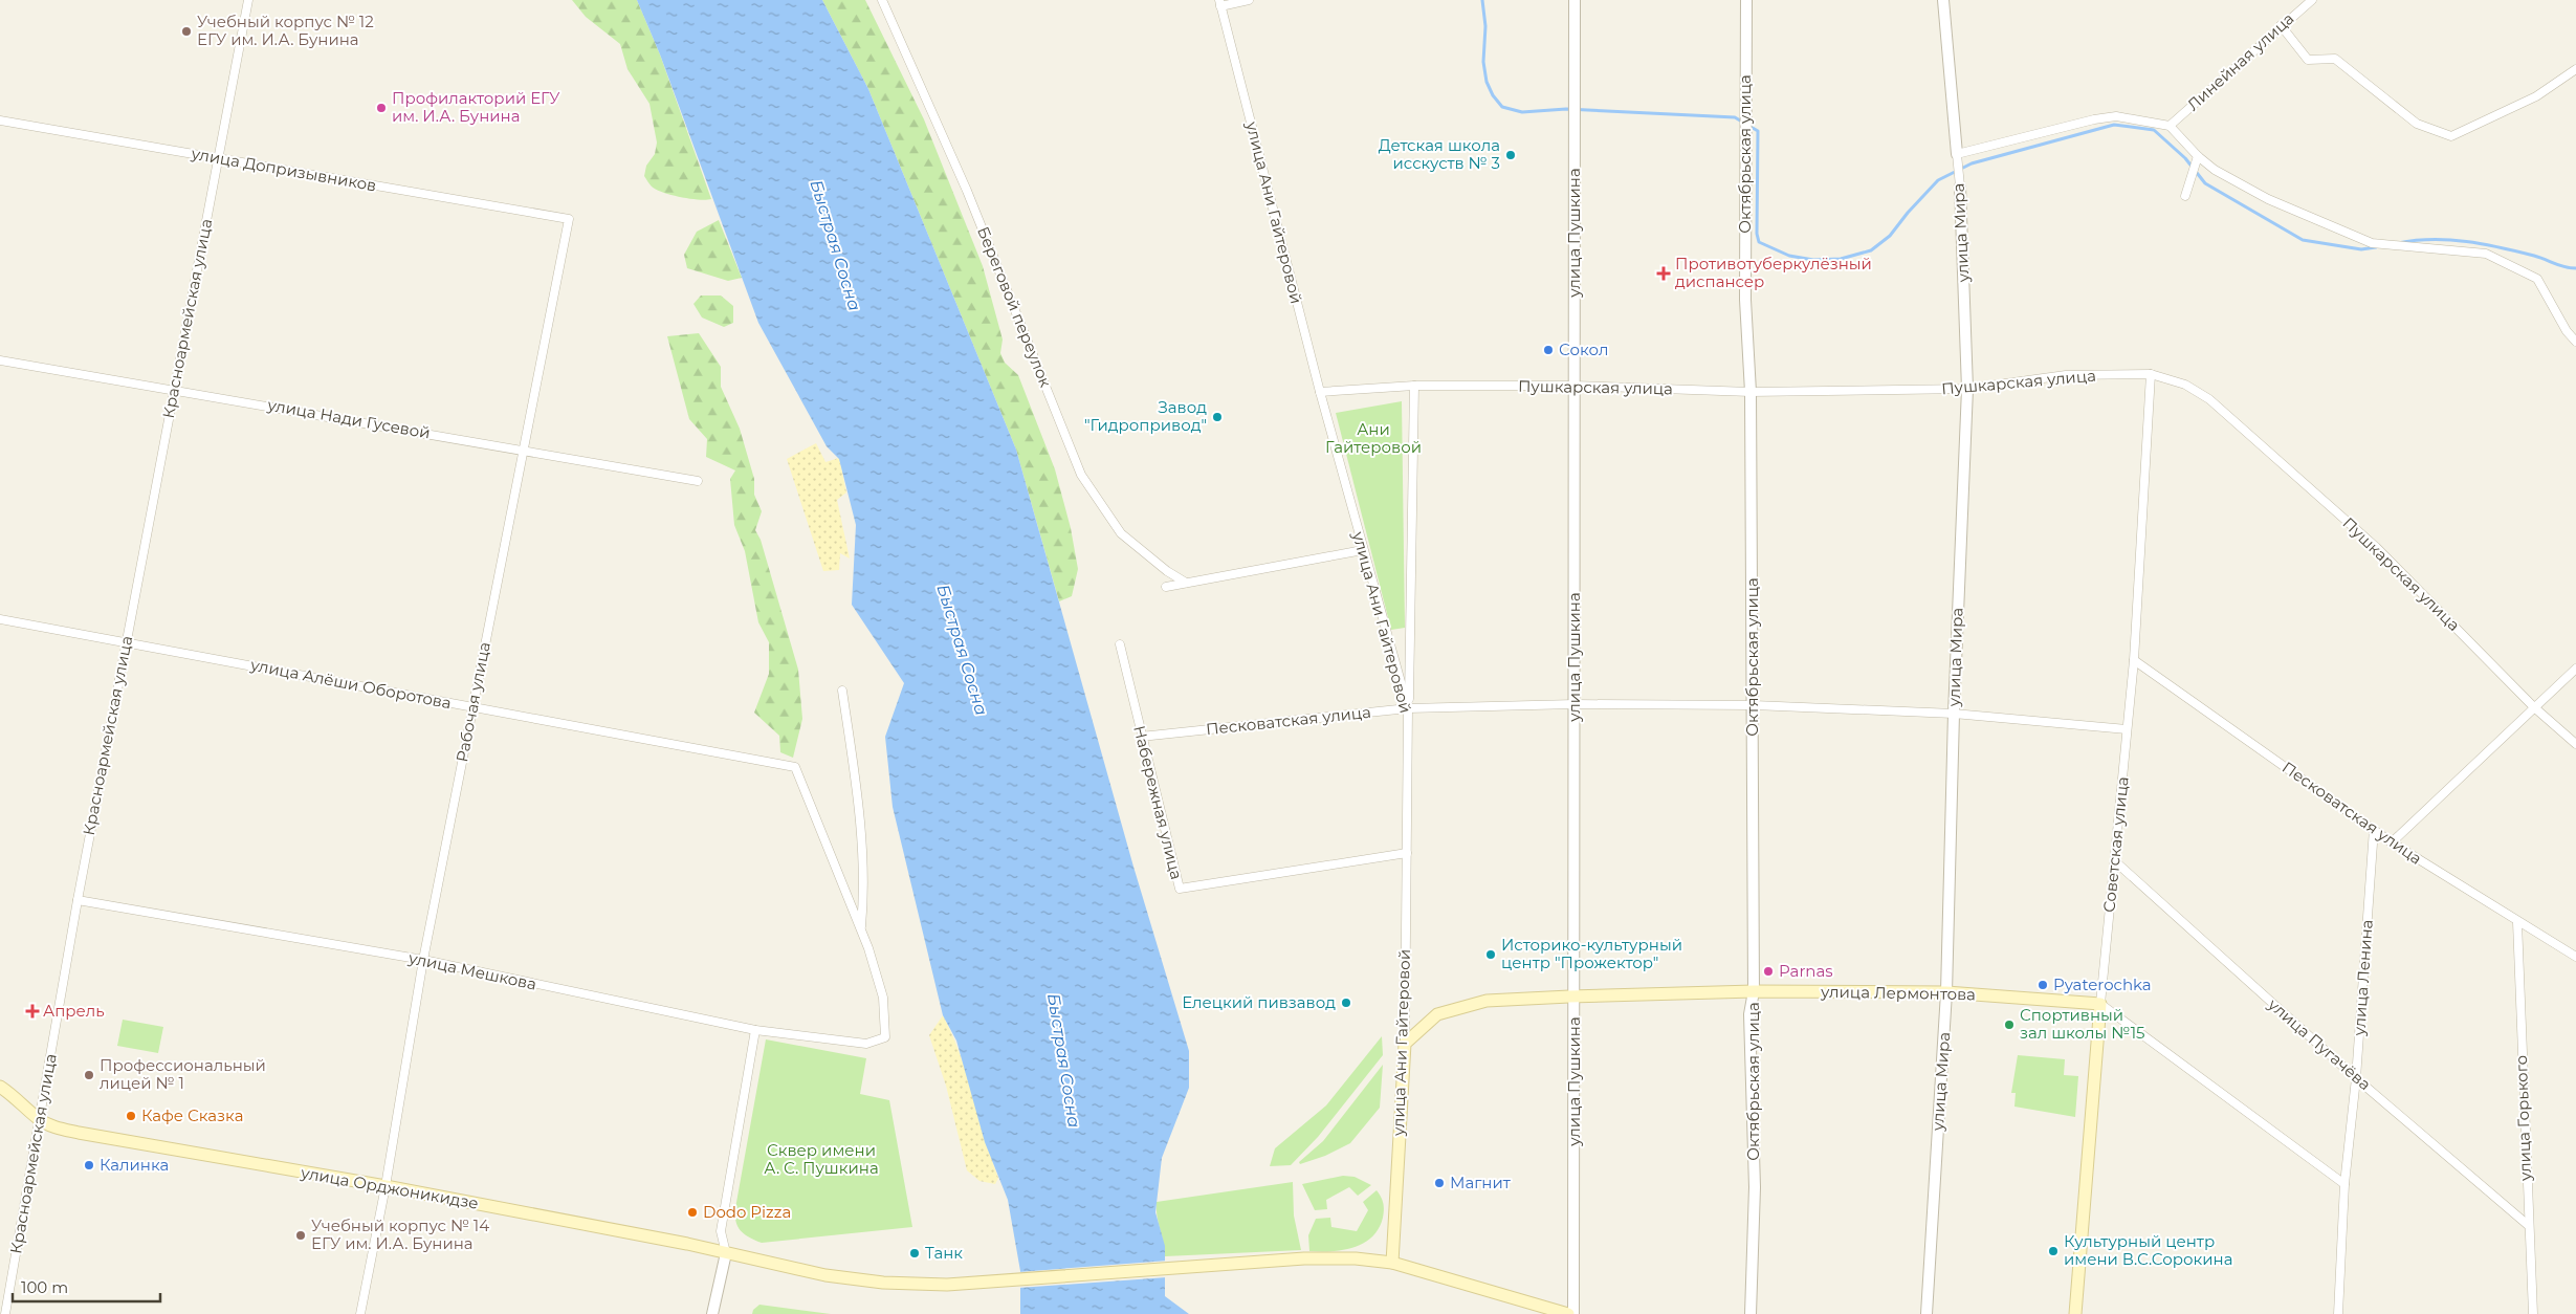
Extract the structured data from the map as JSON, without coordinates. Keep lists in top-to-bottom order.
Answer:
{
  "streets": {
    "main road": [
      "улица Ани Гайтеровой",
      "Советская улица",
      "улица Лермонтова",
      "улица Орджоникидзе"
    ],
    "street": [
      "Линейная улица",
      "Октябрьская улица",
      "улица Допризывников",
      "улица Пушкина",
      "улица Мира",
      "Береговой переулок",
      "Красноармейская улица",
      "Пушкарская улица",
      "улица Нади Гусевой",
      "улица Алёши Оборотова",
      "Рабочая улица",
      "Песковатская улица",
      "Набережная улица",
      "улица Мешкова",
      "улица Ленина",
      "улица Пугачёва",
      "улица Горького"
    ]
  },
  "crossings": [
    ["Октябрьская улица", "Пушкарская улица"],
    ["Октябрьская улица", "Песковатская улица"],
    ["Октябрьская улица", "улица Лермонтова"],
    ["улица Допризывников", "Красноармейская улица"],
    ["улица Допризывников", "Рабочая улица"],
    ["улица Ани Гайтеровой", "Пушкарская улица"],
    ["улица Ани Гайтеровой", "Песковатская улица"],
    ["улица Ани Гайтеровой", "Набережная улица"],
    ["улица Ани Гайтеровой", "улица Лермонтова"],
    ["улица Ани Гайтеровой", "улица Орджоникидзе"],
    ["улица Пушкина", "Пушкарская улица"],
    ["улица Пушкина", "Песковатская улица"],
    ["улица Пушкина", "улица Лермонтова"],
    ["улица Мира", "Пушкарская улица"],
    ["улица Мира", "Песковатская улица"],
    ["улица Мира", "улица Лермонтова"],
    ["Красноармейская улица", "улица Нади Гусевой"],
    ["Красноармейская улица", "улица Алёши Оборотова"],
    ["Красноармейская улица", "улица Мешкова"],
    ["Красноармейская улица", "улица Орджоникидзе"],
    ["Пушкарская улица", "Советская улица"],
    ["улица Нади Гусевой", "Рабочая улица"],
    ["улица Алёши Оборотова", "Рабочая улица"],
    ["улица Алёши Оборотова", "улица Мешкова"],
    ["Рабочая улица", "улица Мешкова"],
    ["Рабочая улица", "улица Орджоникидзе"],
    ["Песковатская улица", "Набережная улица"],
    ["Песковатская улица", "Советская улица"],
    ["Песковатская улица", "улица Ленина"],
    ["Песковатская улица", "улица Горького"],
    ["Советская улица", "улица Лермонтова"],
    ["Советская улица", "улица Пугачёва"],
    ["улица Ленина", "улица Пугачёва"],
    ["улица Пугачёва", "улица Горького"]
  ],
  "water": ["Быстрая Сосна"],
  "parks": ["Ани Гайтеровой", "Сквер имени А. С. Пушкина"],
  "places": {
    "other": [
      "Учебный корпус № 12 ЕГУ им. И.А. Бунина",
      "Профилакторий ЕГУ им. И.А. Бунина",
      "Детская школа исскуств № 3",
      "Сокол",
      "Завод \"Гидропривод\"",
      "Историко-культурный центр \"Прожектор\"",
      "Parnas",
      "Pyaterochka",
      "Елецкий пивзавод",
      "Спортивный зал школы №15",
      "Профессиональный лицей № 1",
      "Кафе Сказка",
      "Калинка",
      "Магнит",
      "Dodo Pizza",
      "Учебный корпус № 14 ЕГУ им. И.А. Бунина",
      "Культурный центр имени В.С.Сорокина",
      "Танк"
    ],
    "health": ["Противотуберкулёзный диспансер", "Апрель"]
  },
  "scale_bar": "100 m"
}
